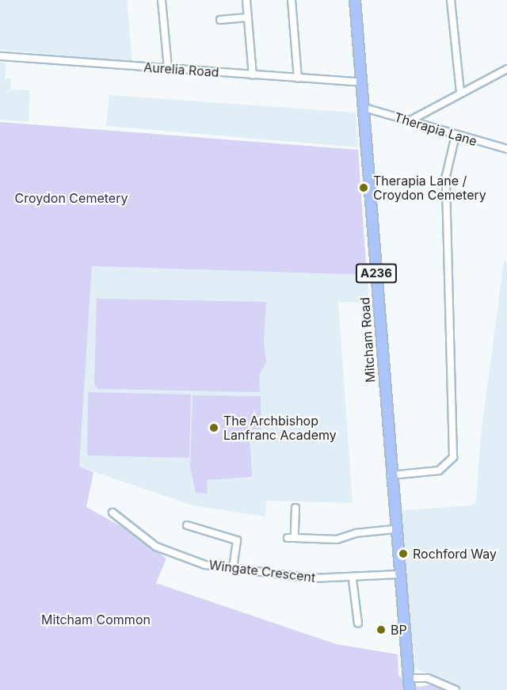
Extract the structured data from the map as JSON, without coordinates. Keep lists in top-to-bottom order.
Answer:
{
  "streets": {
    "main road": ["A236", "Mitcham Road"],
    "street": ["Aurelia Road", "Therapia Lane", "Wingate Crescent"]
  },
  "crossings": [
    ["Aurelia Road", "Mitcham Road"],
    ["Therapia Lane", "Mitcham Road"],
    ["A236", "Mitcham Road"],
    ["Mitcham Road", "Wingate Crescent"]
  ],
  "parks": ["Croydon Cemetery", "Mitcham Common"],
  "places": [
    "Therapia Lane / Croydon Cemetery",
    "The Archbishop Lanfranc Academy",
    "Rochford Way",
    "BP"
  ]
}
